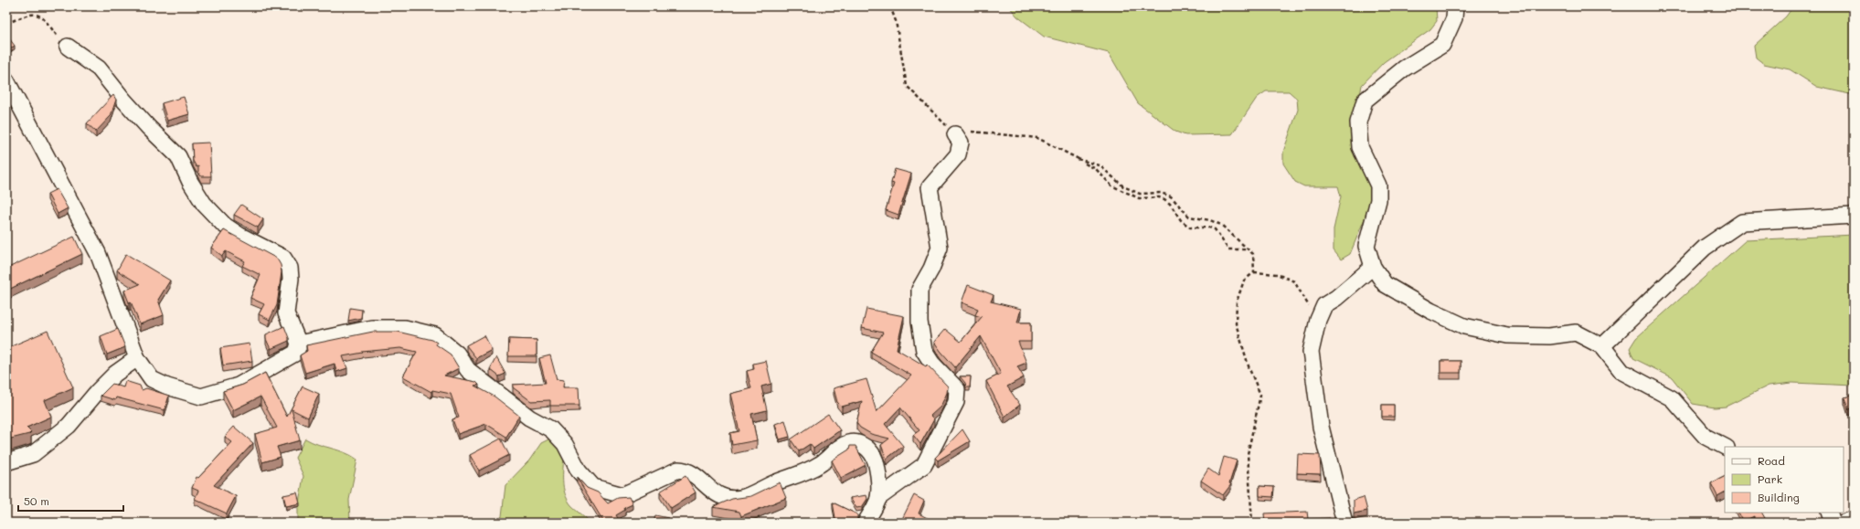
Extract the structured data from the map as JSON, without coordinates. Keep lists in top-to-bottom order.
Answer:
{
  "legend": ["Road", "Park", "Building"],
  "scale_bar": "50 m"
}
